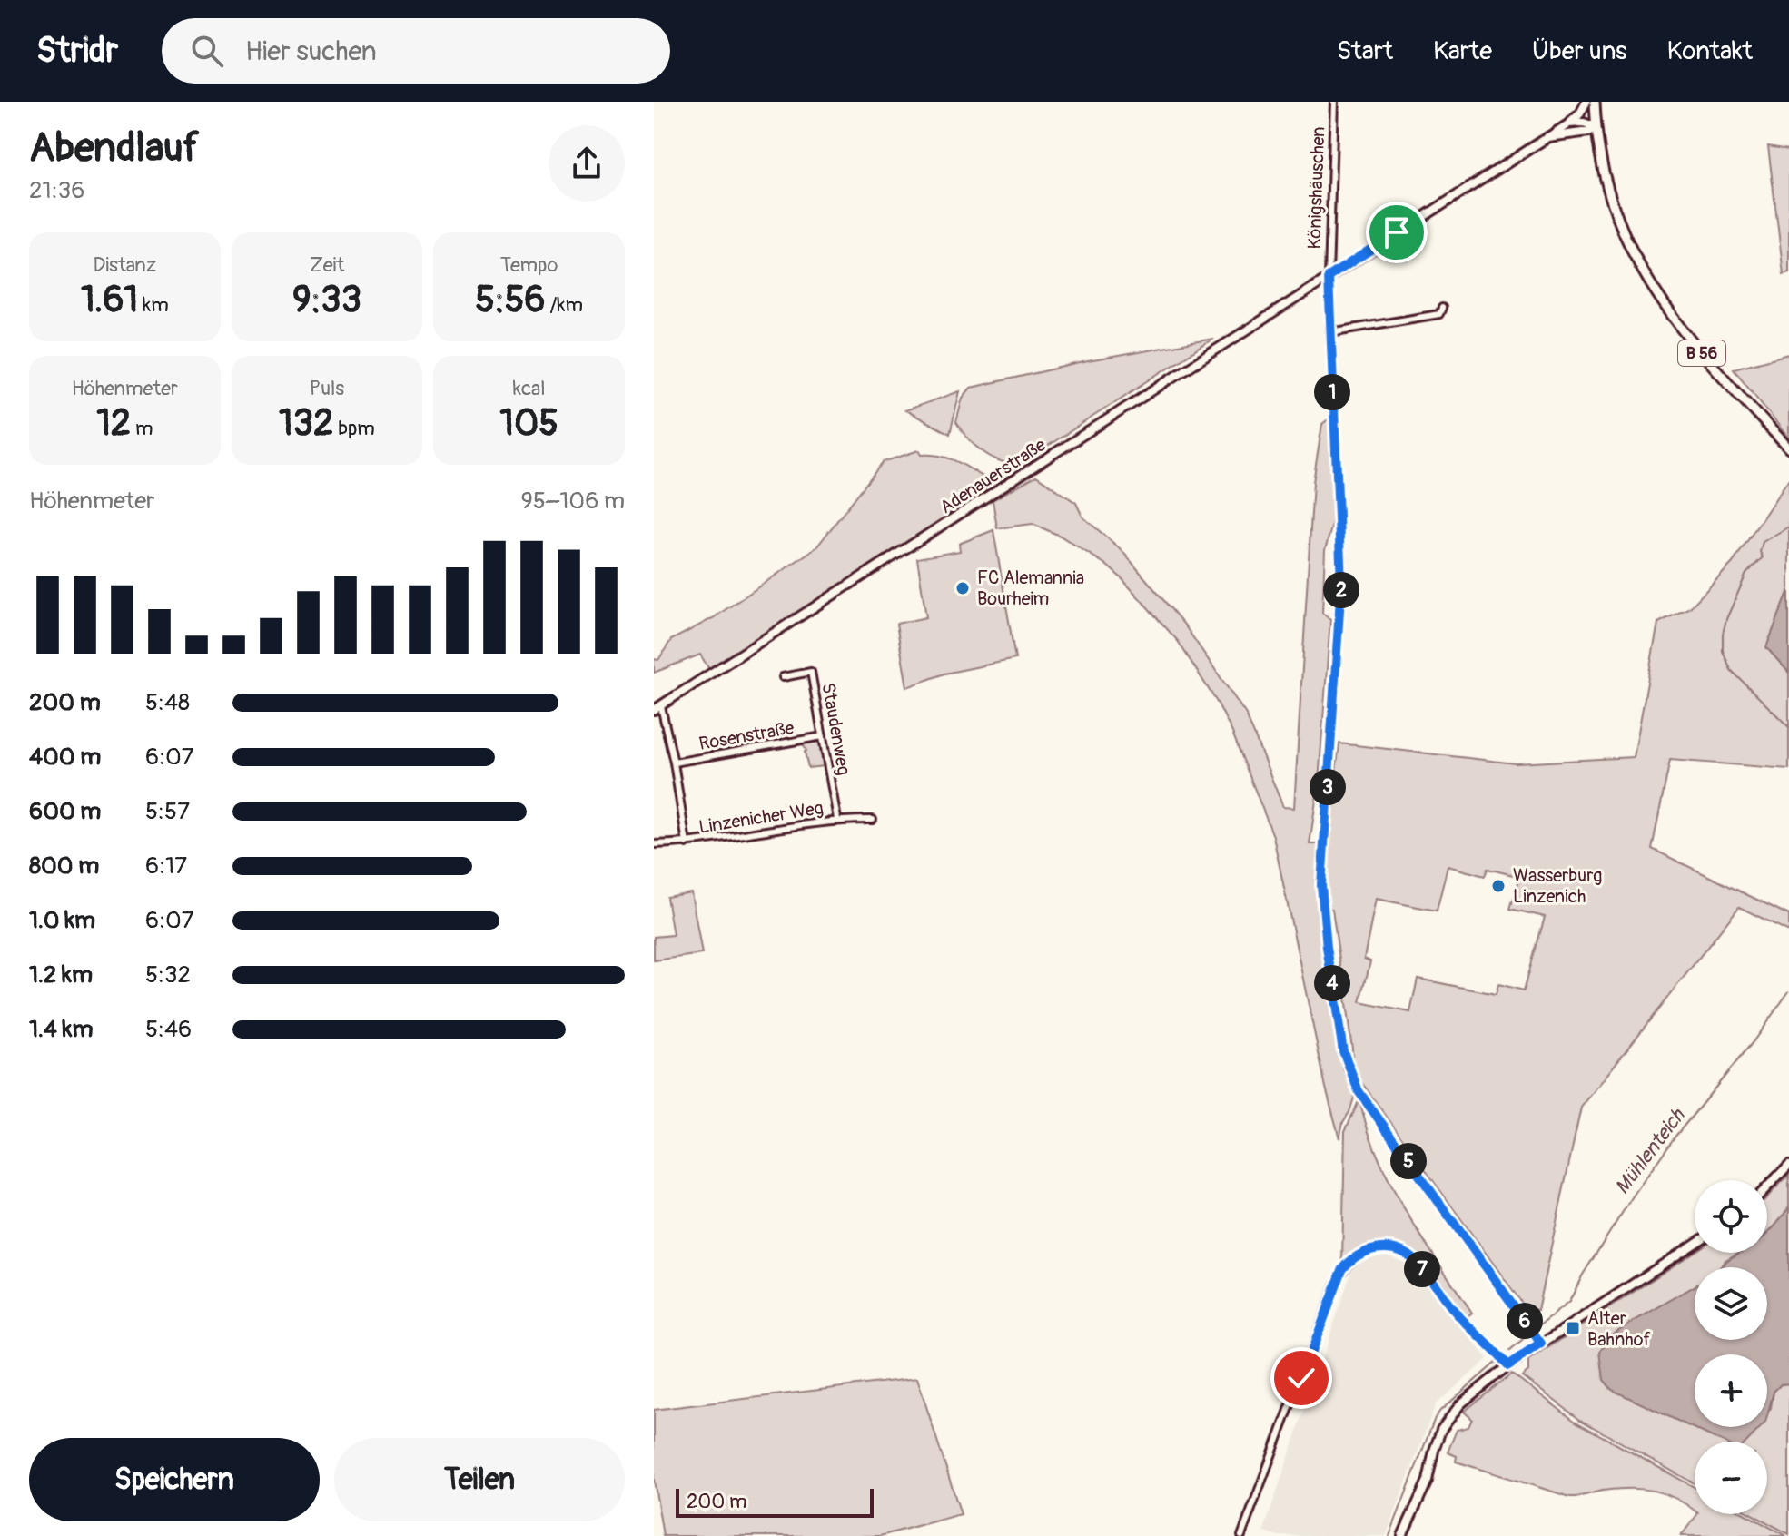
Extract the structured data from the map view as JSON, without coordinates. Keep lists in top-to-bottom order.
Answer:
{
  "streets": {
    "main road": ["B 56"],
    "street": [
      "Königshäuschen",
      "Adenauerstraße",
      "Staudenweg",
      "Rosenstraße",
      "Linzenicher Weg"
    ]
  },
  "crossings": [
    ["Königshäuschen", "Adenauerstraße"],
    ["Staudenweg", "Rosenstraße"],
    ["Staudenweg", "Linzenicher Weg"]
  ],
  "water": ["Mühlenteich"],
  "places": {
    "other": ["FC Alemannia Bourheim", "Wasserburg Linzenich"],
    "transit": ["Alter Bahnhof"]
  },
  "scale_bar": "200 m",
  "page": {
    "header": "Stridr",
    "search": "Hier suchen",
    "nav": [
      "Start",
      "Karte",
      "Über uns",
      "Kontakt"
    ],
    "heading": ["Abendlauf", "21:36"],
    "stats": [
      ["Distanz", "1.61 km"],
      ["Zeit", "9:33"],
      ["Tempo", "5:56 /km"],
      ["Höhenmeter", "12 m"],
      ["Puls", "132 bpm"],
      ["kcal", "105"]
    ],
    "pins": [
      "1",
      "2",
      "3",
      "4",
      "5",
      "7",
      "6"
    ],
    "chart": ["Höhenmeter", "95–106 m"],
    "list": [
      {
        "name": "200 m",
        "note": "5:48"
      },
      {
        "name": "400 m",
        "note": "6:07"
      },
      {
        "name": "600 m",
        "note": "5:57"
      },
      {
        "name": "800 m",
        "note": "6:17"
      },
      {
        "name": "1.0 km",
        "note": "6:07"
      },
      {
        "name": "1.2 km",
        "note": "5:32"
      },
      {
        "name": "1.4 km",
        "note": "5:46"
      }
    ],
    "map_buttons": ["+", "−"],
    "buttons": ["Speichern", "Teilen"],
    "scale": "200 m"
  }
}
